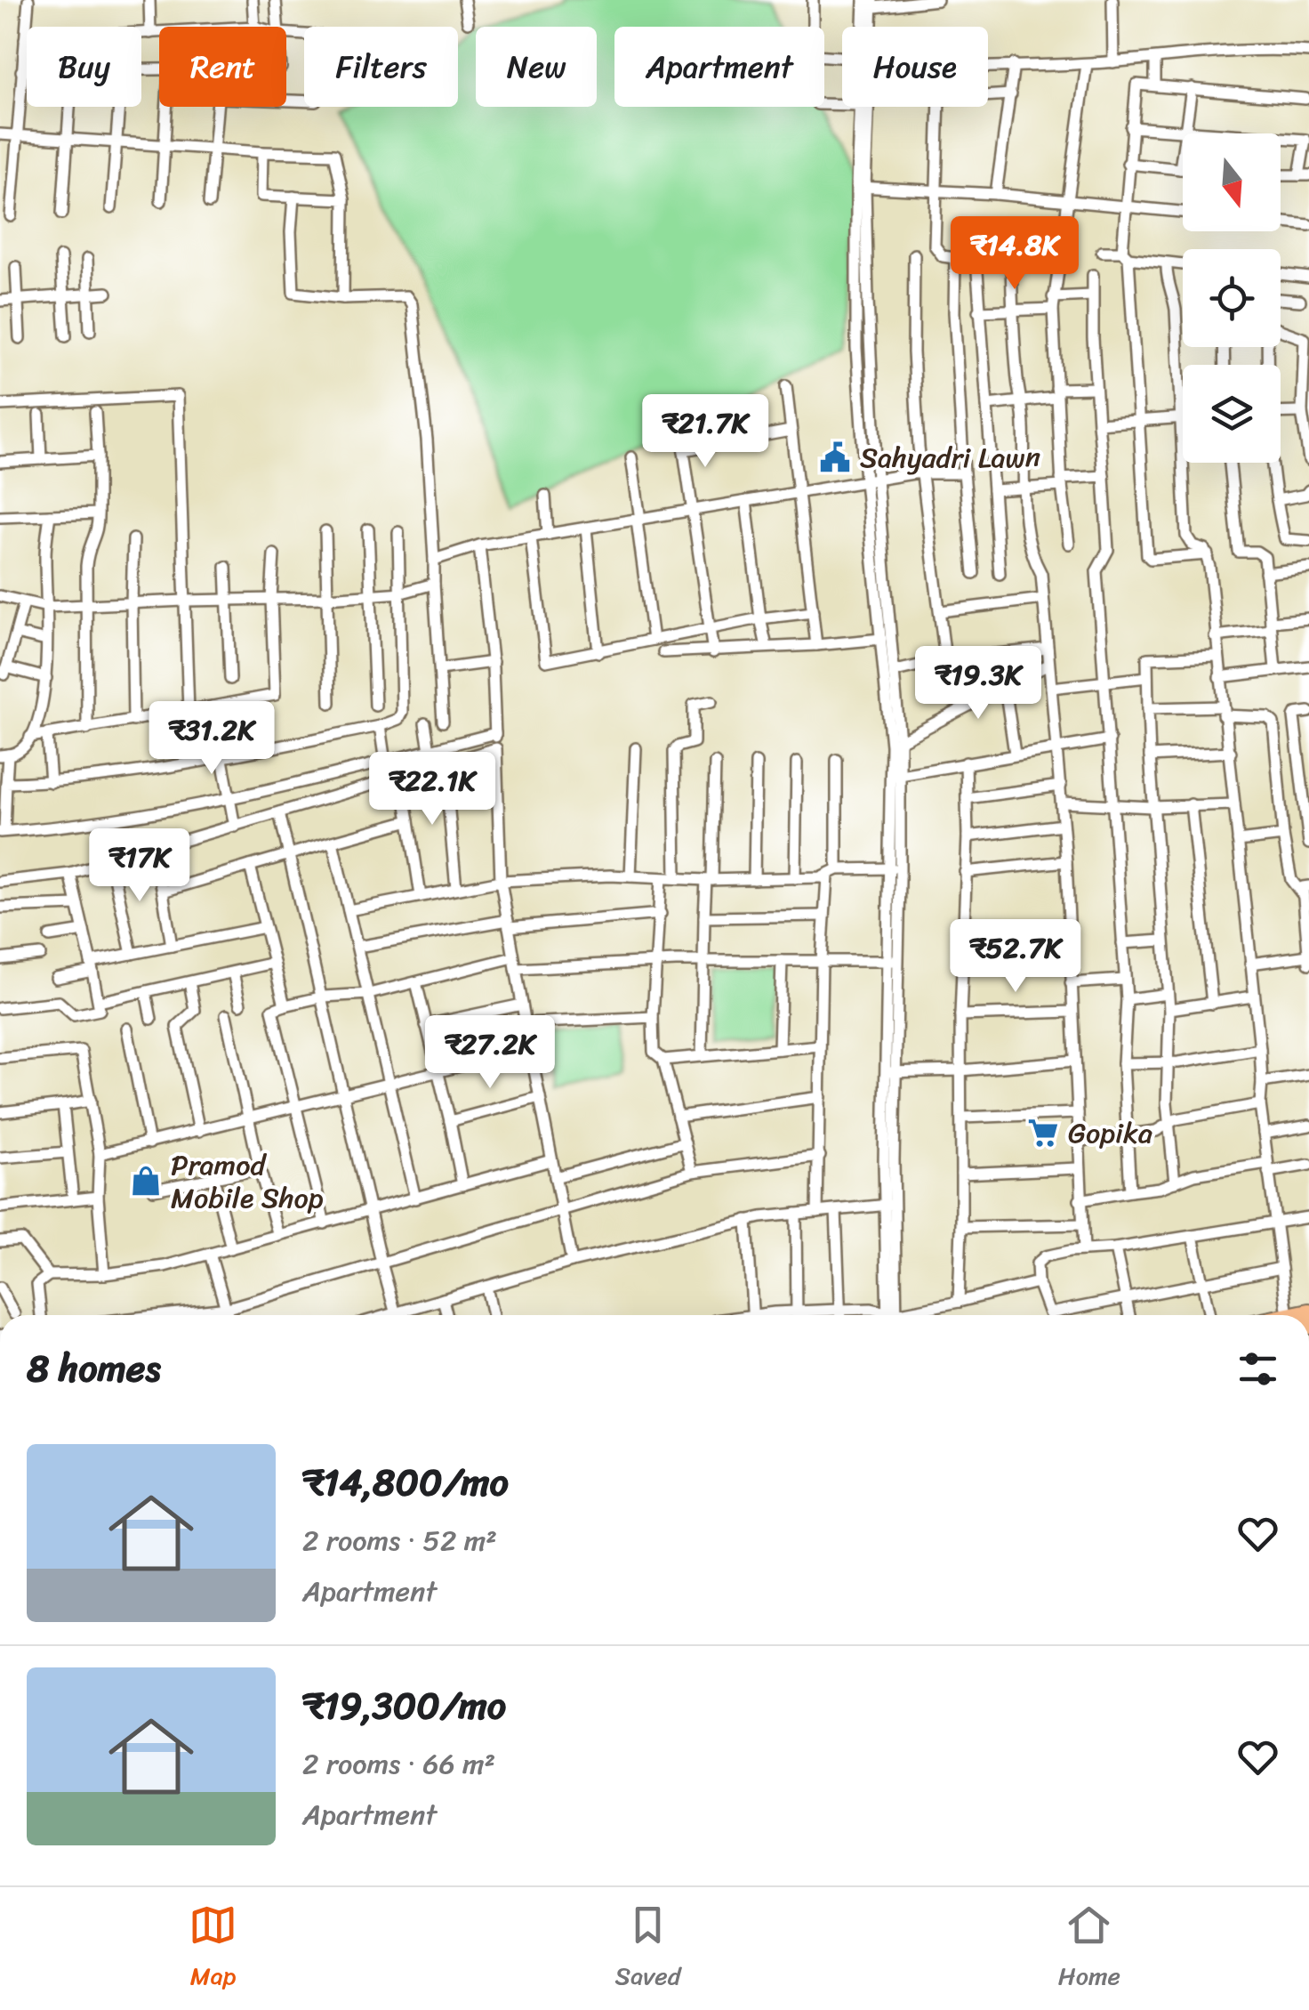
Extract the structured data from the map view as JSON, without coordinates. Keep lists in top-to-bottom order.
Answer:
{
  "places": {
    "public building": ["Sahyadri Lawn"],
    "supermarket": ["Gopika"],
    "shop": ["Pramod Mobile Shop"]
  },
  "north": "bottom",
  "page": {
    "chip": [
      "Buy",
      "Rent",
      "Filters",
      "New",
      "Apartment",
      "House"
    ],
    "price": [
      "₹14.8K",
      "₹21.7K",
      "₹19.3K",
      "₹31.2K",
      "₹22.1K",
      "₹17K",
      "₹52.7K",
      "₹27.2K"
    ],
    "heading": "8 homes",
    "list": [
      {
        "name": "₹14,800/mo",
        "note": "2 rooms · 52 m² · Apartment"
      },
      {
        "name": "₹19,300/mo",
        "note": "2 rooms · 66 m² · Apartment"
      }
    ],
    "tabs": ["Map", "Saved", "Home"]
  }
}
